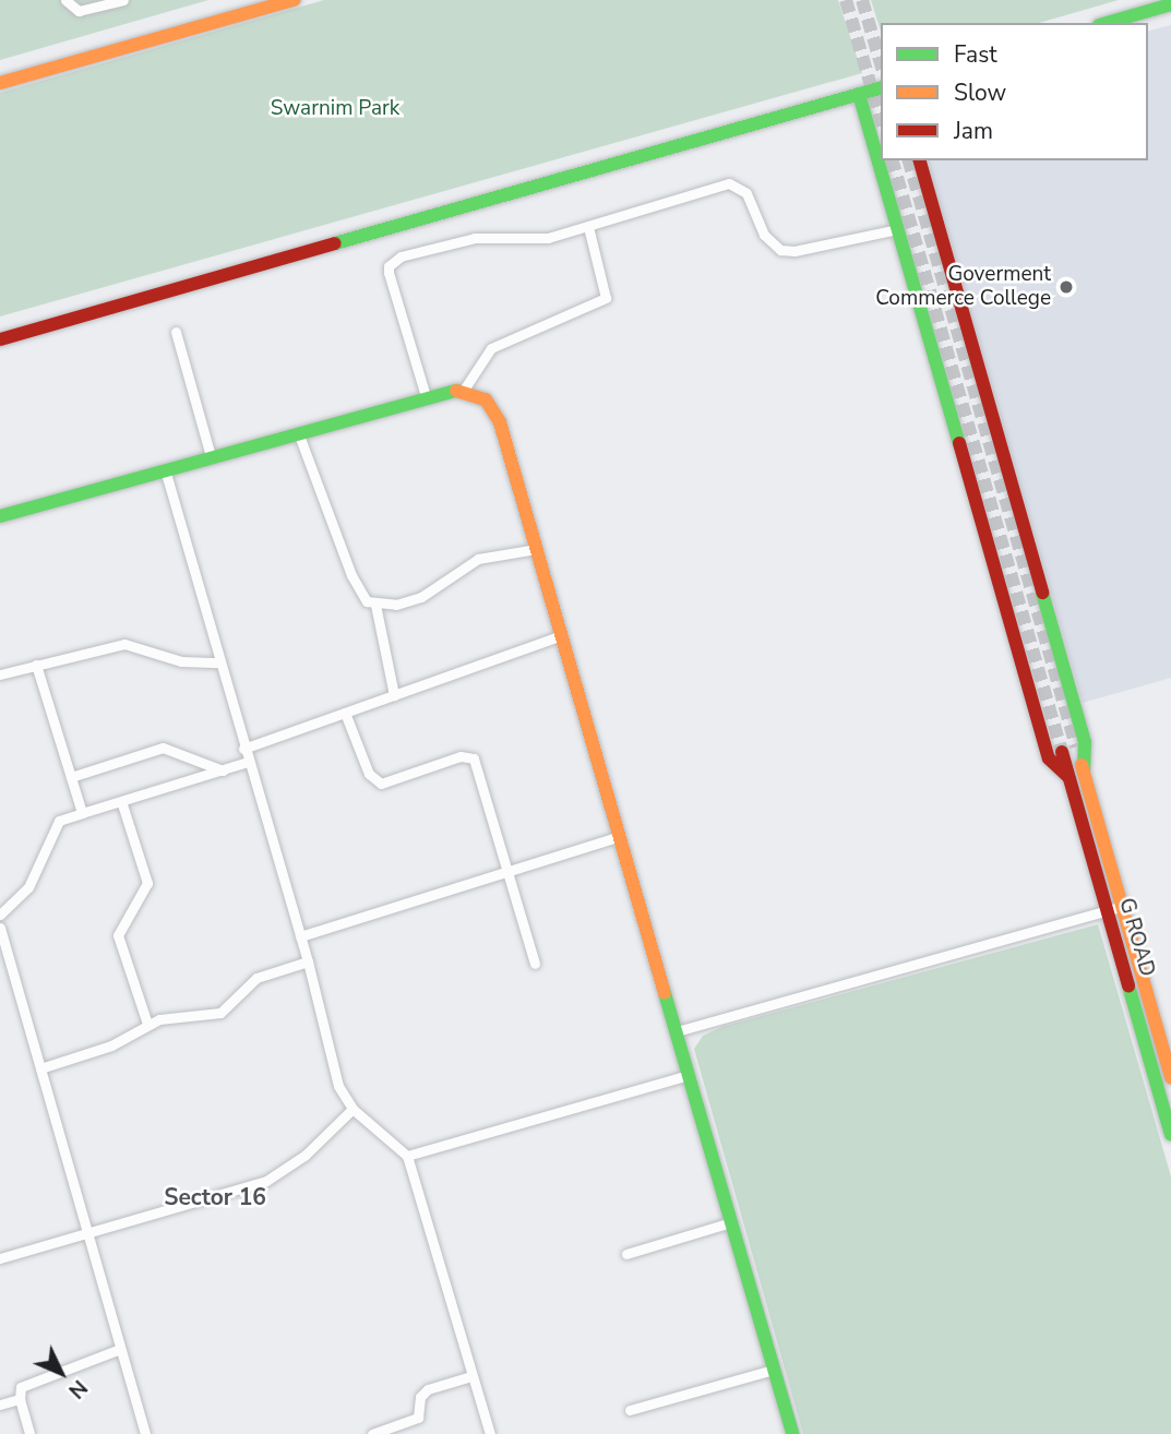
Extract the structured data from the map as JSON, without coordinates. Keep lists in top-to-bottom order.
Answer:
{
  "streets": {
    "street": ["G ROAD"]
  },
  "districts": ["Sector 16"],
  "parks": ["Swarnim Park"],
  "places": ["Goverment Commerce College"],
  "legend": ["Fast", "Slow", "Jam"],
  "north": "bottom right"
}
